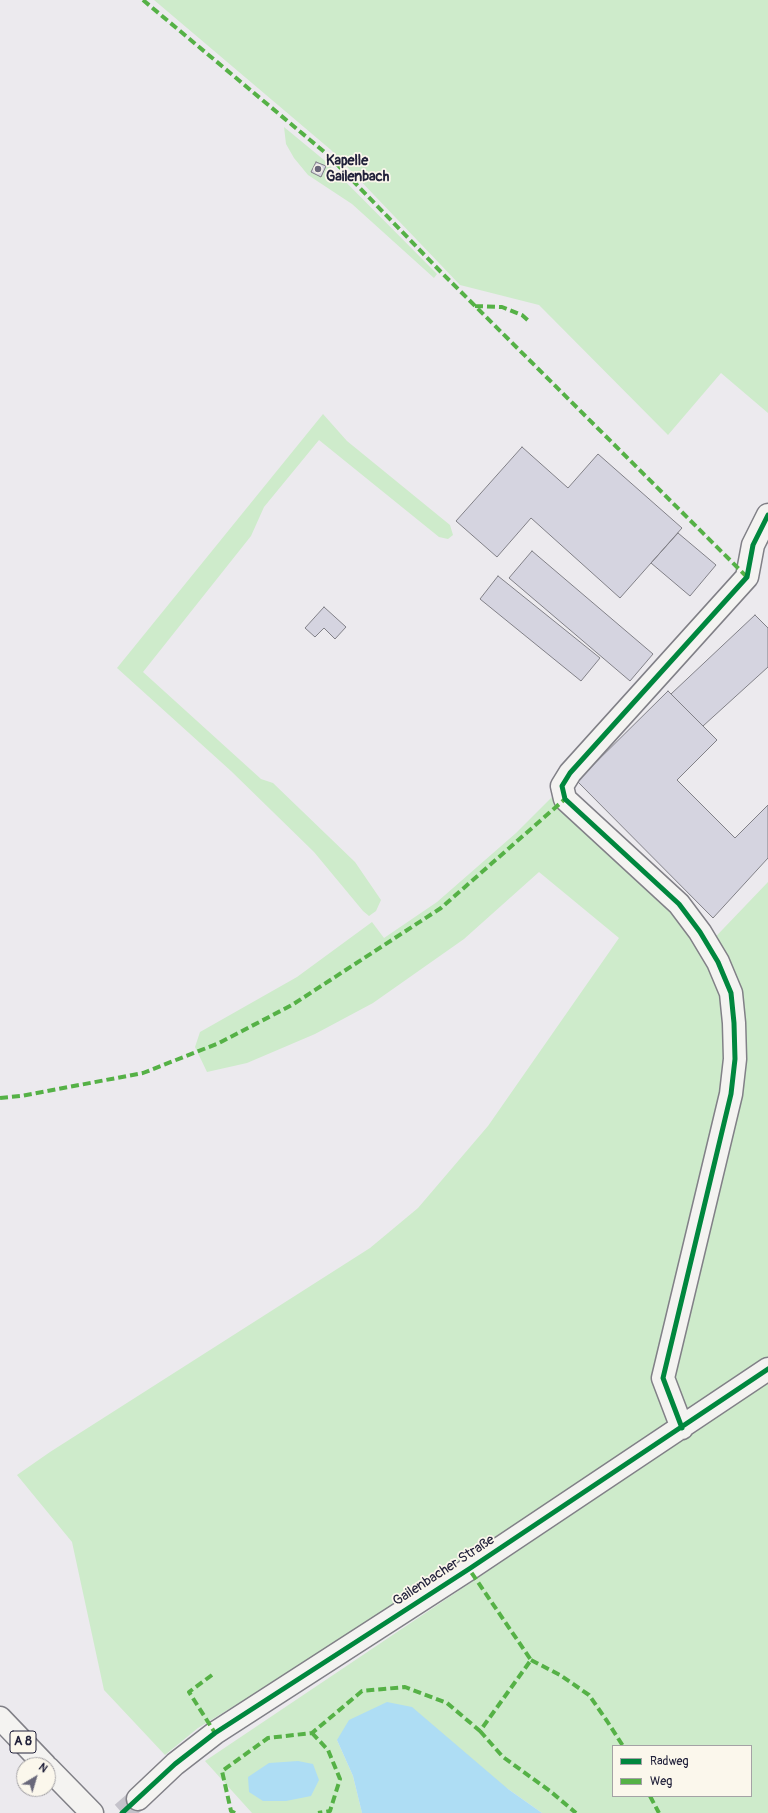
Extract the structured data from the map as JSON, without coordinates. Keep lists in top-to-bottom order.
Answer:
{
  "streets": {
    "main road": ["Gailenbacher Straße", "A 8"]
  },
  "places": ["Kapelle Gailenbach"],
  "legend": ["Radweg", "Weg"],
  "north": "top right"
}
